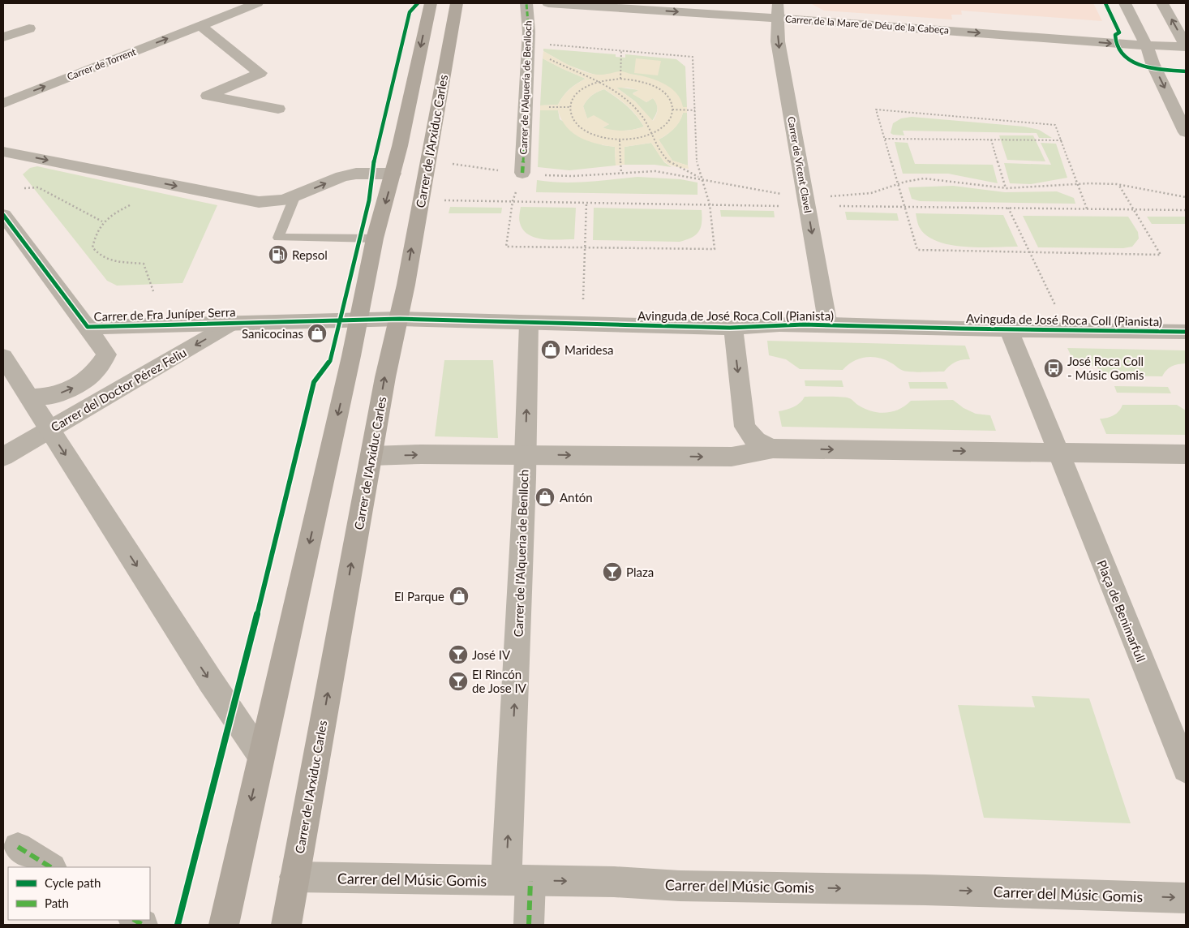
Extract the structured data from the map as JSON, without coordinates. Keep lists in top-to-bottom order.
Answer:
{
  "streets": {
    "main road": ["Carrer de l'Arxiduc Carles"],
    "street": [
      "Carrer de la Mare de Déu de la Cabeça",
      "Carrer de Torrent",
      "Carrer de l'Alquería de Benlloch",
      "Carrer de Vicent Clavel",
      "Carrer de Fra Juníper Serra",
      "Avinguda de José Roca Coll (Pianista)",
      "Carrer del Doctor Pérez Feliu",
      "Carrer de l'Alqueria de Benlloch",
      "Plaça de Benimarfull",
      "Carrer del Músic Gomis"
    ]
  },
  "crossings": [
    ["Carrer de la Mare de Déu de la Cabeça", "Carrer de Vicent Clavel"],
    ["Carrer de l'Arxiduc Carles", "Avinguda de José Roca Coll (Pianista)"],
    ["Carrer de l'Arxiduc Carles", "Carrer del Músic Gomis"],
    ["Carrer de Vicent Clavel", "Avinguda de José Roca Coll (Pianista)"],
    ["Carrer de Fra Juníper Serra", "Avinguda de José Roca Coll (Pianista)"],
    ["Carrer de Fra Juníper Serra", "Carrer del Doctor Pérez Feliu"],
    ["Avinguda de José Roca Coll (Pianista)", "Carrer de l'Alqueria de Benlloch"],
    ["Avinguda de José Roca Coll (Pianista)", "Plaça de Benimarfull"],
    ["Carrer de l'Alqueria de Benlloch", "Carrer del Músic Gomis"]
  ],
  "one_way": [
    "Carrer de la Mare de Déu de la Cabeça",
    "Carrer de Torrent",
    "Carrer de Vicent Clavel",
    "Carrer del Doctor Pérez Feliu",
    "Carrer de l'Alqueria de Benlloch",
    "Carrer del Músic Gomis"
  ],
  "places": {
    "fuel station": ["Repsol"],
    "shop": [
      "Sanicocinas",
      "Maridesa",
      "Antón",
      "El Parque"
    ],
    "bus stop": ["José Roca Coll - Músic Gomis"],
    "bar": ["Plaza", "José IV", "El Rincón de Jose IV"]
  },
  "legend": ["Cycle path", "Path"]
}
